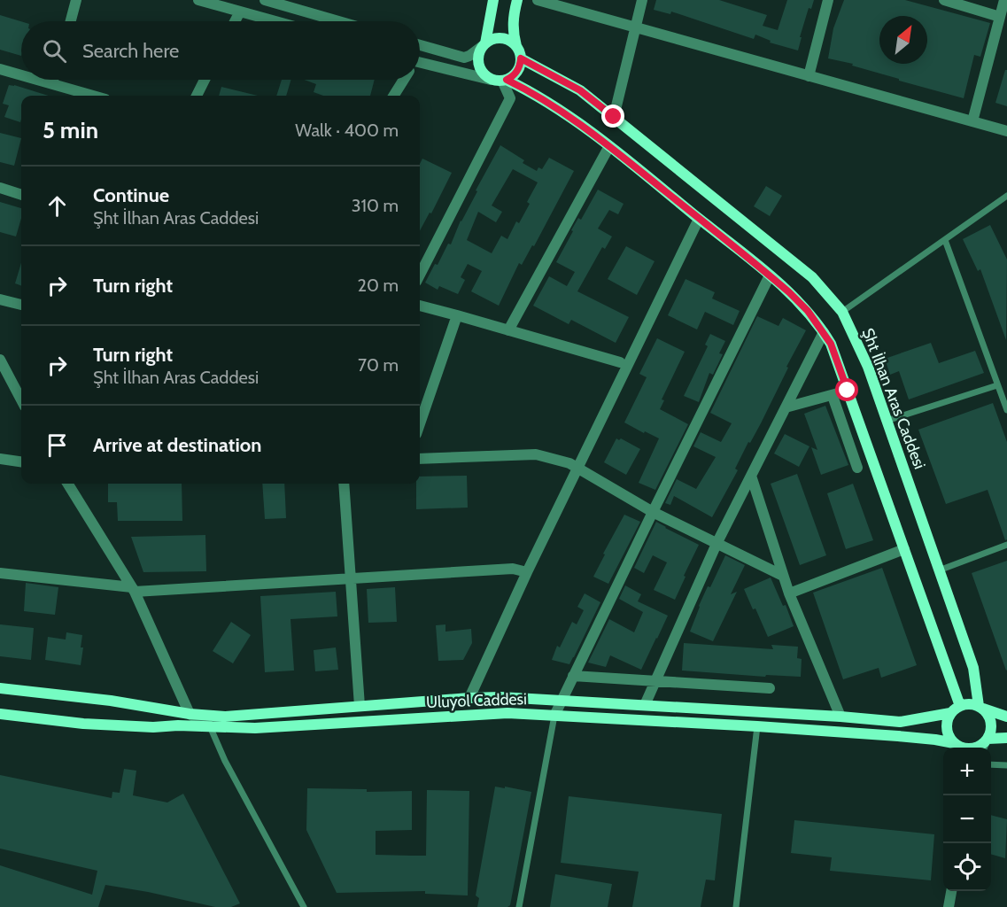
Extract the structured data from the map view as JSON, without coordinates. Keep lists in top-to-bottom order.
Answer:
{
  "streets": {
    "main road": ["Şht İlhan Aras Caddesi", "Uluyol Caddesi"]
  },
  "crossings": [
    ["Şht İlhan Aras Caddesi", "Uluyol Caddesi"]
  ],
  "north": "top right",
  "page": {
    "search": "Search here",
    "heading": ["5 min", "Walk · 400 m"],
    "list": [
      ["Continue", "Şht İlhan Aras Caddesi", "310 m"],
      ["Turn right", "20 m"],
      ["Turn right", "Şht İlhan Aras Caddesi", "70 m"],
      "Arrive at destination"
    ],
    "map_buttons": ["+", "−"]
  }
}
